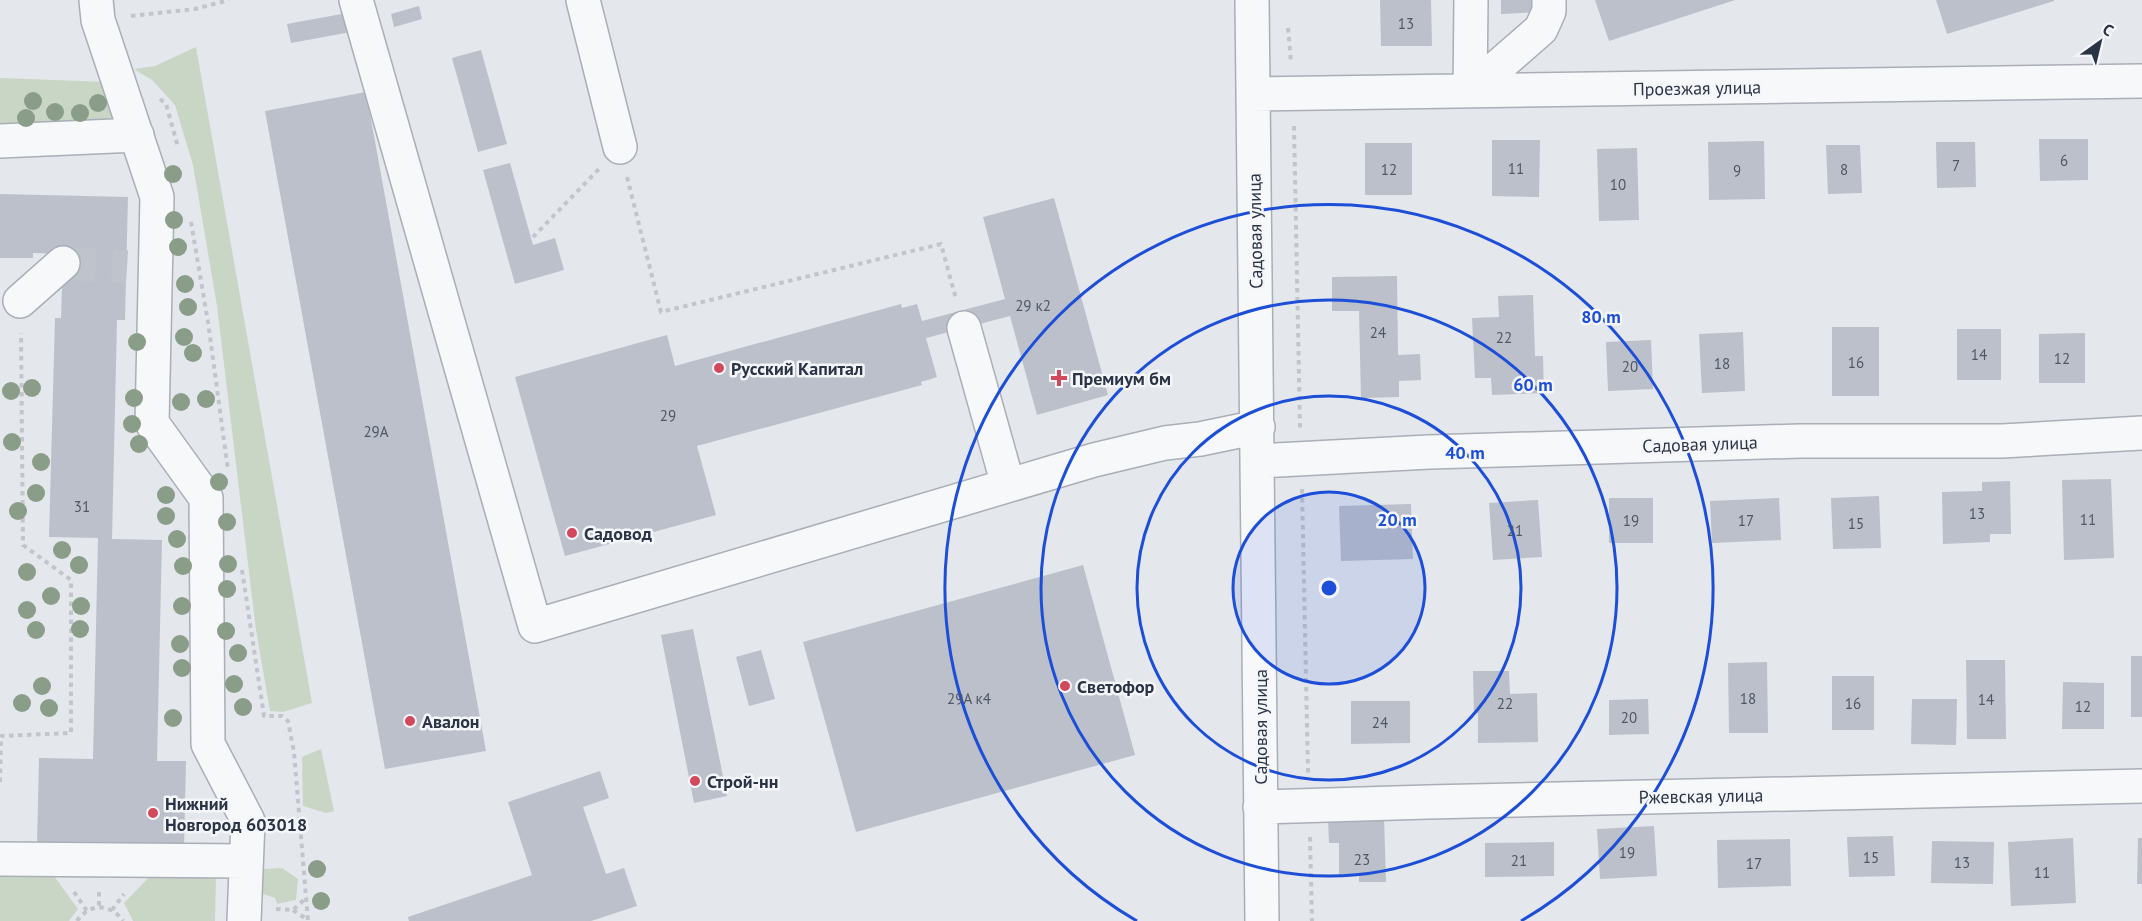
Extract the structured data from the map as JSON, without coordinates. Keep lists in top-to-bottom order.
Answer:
{
  "streets": {
    "street": ["Проезжая улица", "Садовая улица", "Ржевская улица"]
  },
  "crossings": [
    ["Проезжая улица", "Садовая улица"],
    ["Садовая улица", "Ржевская улица"]
  ],
  "places": {
    "other": [
      "Русский Капитал",
      "Садовод",
      "Светофор",
      "Авалон",
      "Строй-нн",
      "Нижний Новгород 603018"
    ],
    "health": ["Премиум бм"]
  },
  "house_numbers": [
    "13",
    "6",
    "7",
    "11",
    "12",
    "8",
    "9",
    "10",
    "29 к2",
    "24",
    "22",
    "14",
    "12",
    "16",
    "18",
    "20",
    "29",
    "29А",
    "31",
    "13",
    "11",
    "19",
    "17",
    "15",
    "21",
    "29А к4",
    "18",
    "14",
    "22",
    "16",
    "12",
    "20",
    "24",
    "19",
    "15",
    "23",
    "21",
    "13",
    "17",
    "11"
  ],
  "north": "top right",
  "rings": [
    "80 m",
    "60 m",
    "40 m",
    "20 m"
  ]
}
